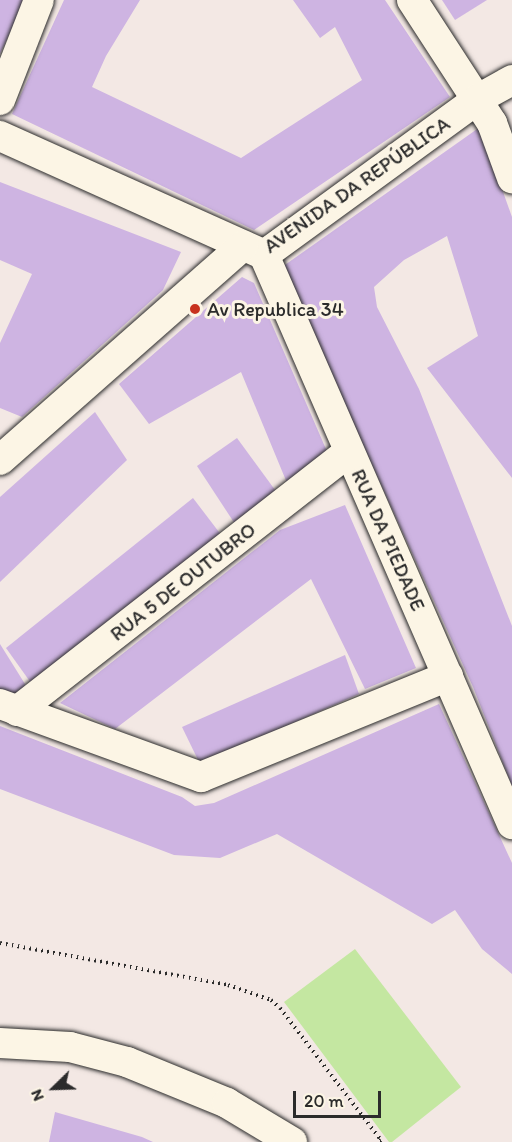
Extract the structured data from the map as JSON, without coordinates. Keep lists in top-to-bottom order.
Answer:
{
  "streets": {
    "street": ["AVENIDA DA REPÚBLICA", "RUA DA PIEDADE", "RUA 5 DE OUTUBRO"]
  },
  "crossings": [
    ["AVENIDA DA REPÚBLICA", "RUA DA PIEDADE"],
    ["RUA DA PIEDADE", "RUA 5 DE OUTUBRO"]
  ],
  "places": ["Av Republica 34"],
  "scale_bar": "20 m",
  "north": "bottom left"
}
